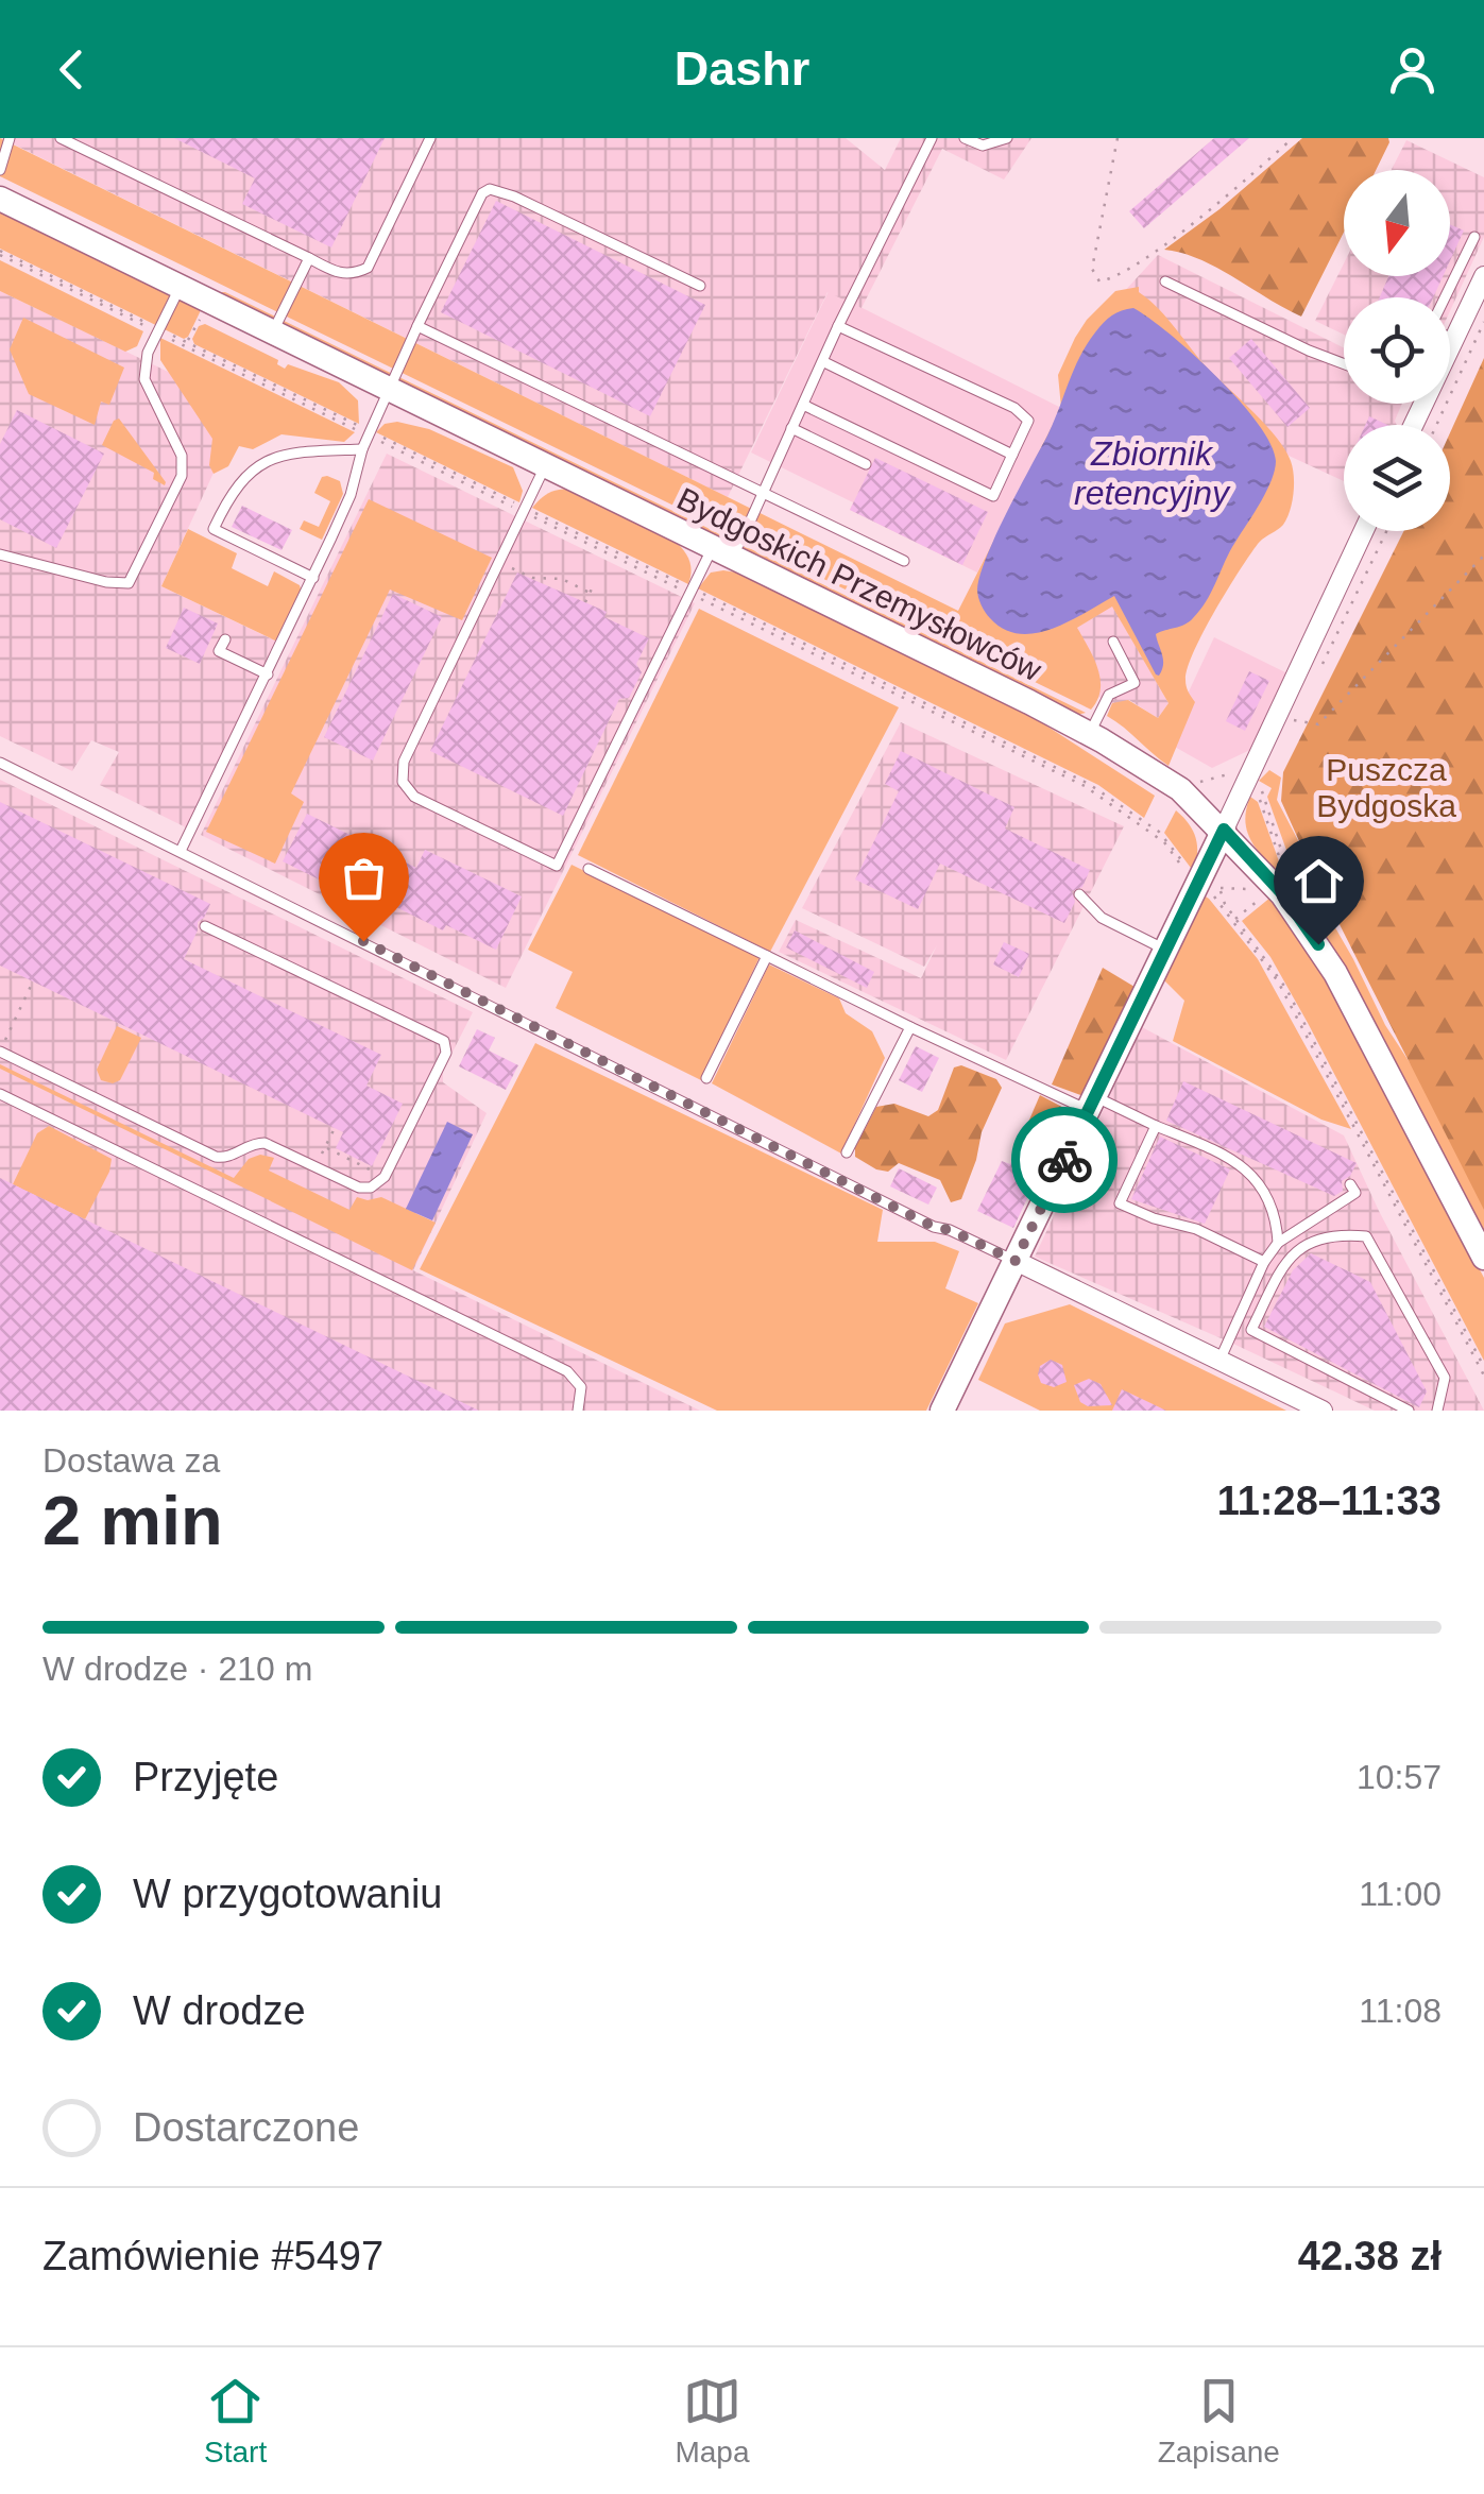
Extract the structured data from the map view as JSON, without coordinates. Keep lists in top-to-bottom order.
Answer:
{
  "streets": {
    "street": ["Bydgoskich Przemysłowców"]
  },
  "water": ["Zbiornik retencyjny"],
  "parks": ["Puszcza Bydgoska"],
  "north": "bottom",
  "page": {
    "header": "Dashr",
    "heading": ["2 min", "Dostawa za", "11:28–11:33"],
    "panel": ["Zamówienie #5497", "42.38 zł"],
    "bar": "W drodze · 210 m",
    "list": [
      ["Przyjęte", "10:57"],
      ["W przygotowaniu", "11:00"],
      ["W drodze", "11:08"],
      "Dostarczone"
    ],
    "tabs": ["Start", "Mapa", "Zapisane"]
  }
}
